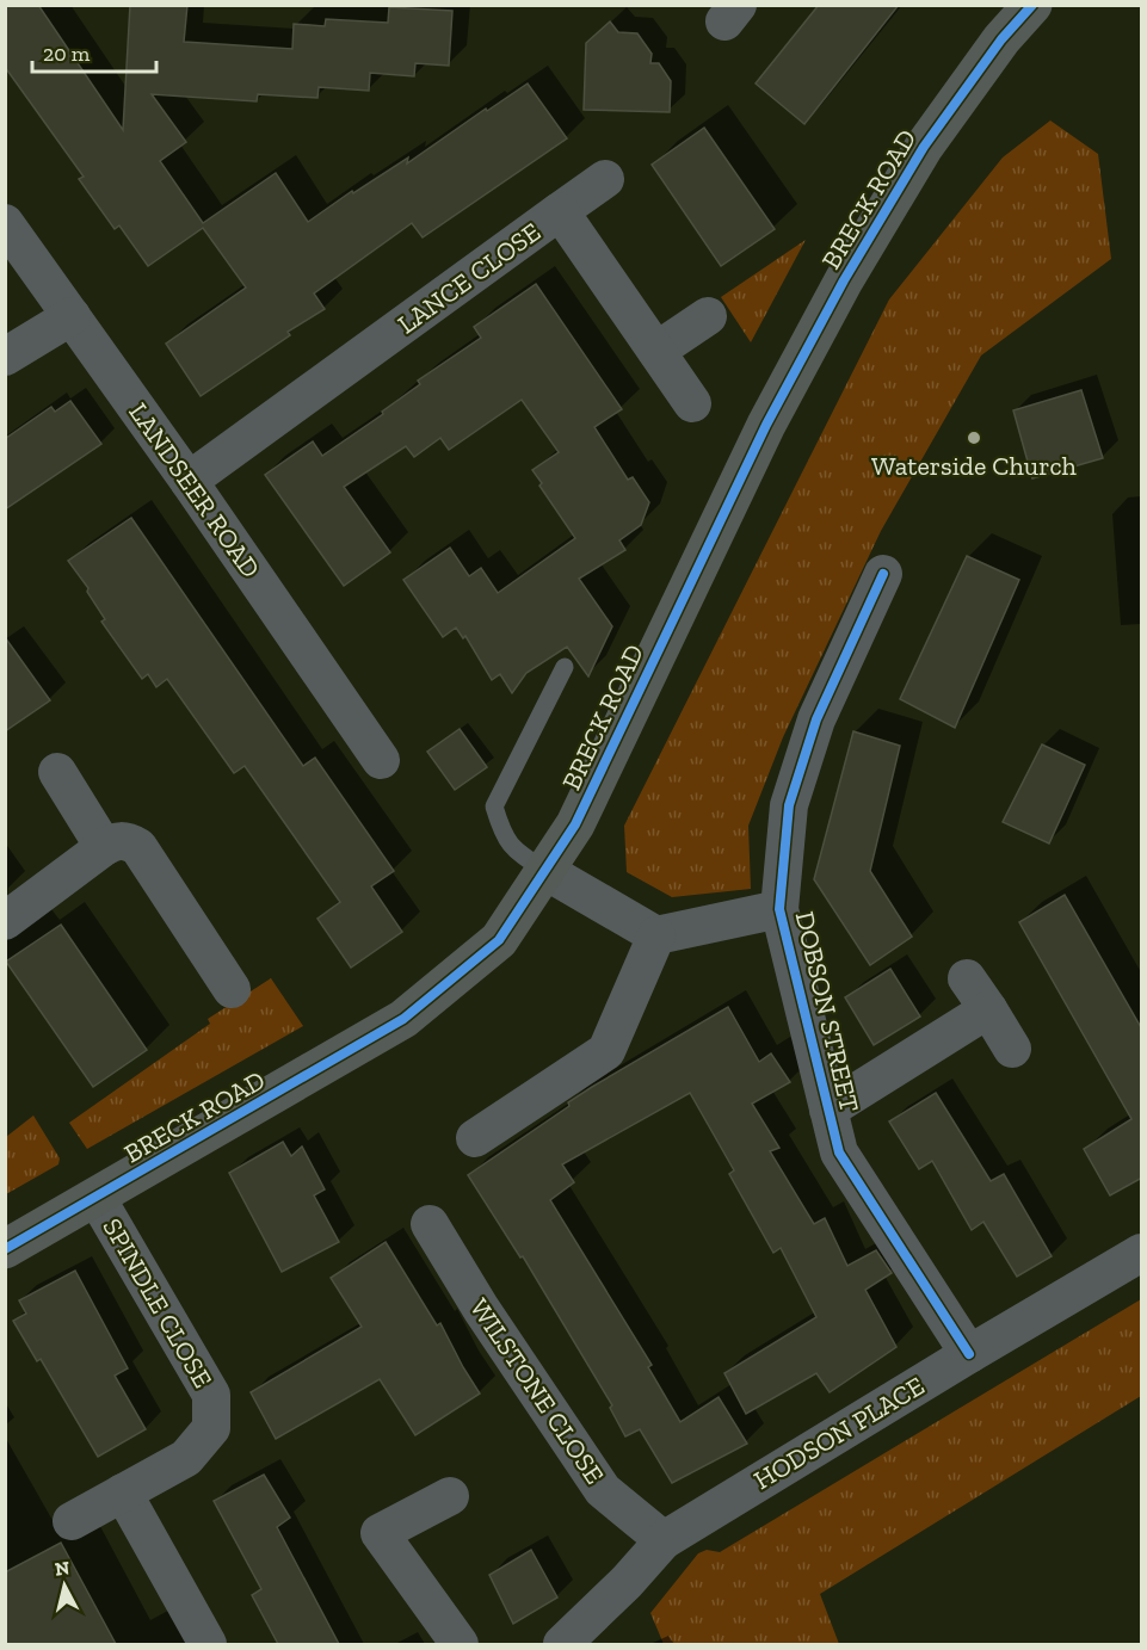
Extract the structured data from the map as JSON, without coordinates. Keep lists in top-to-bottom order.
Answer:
{
  "streets": {
    "main road": ["BRECK ROAD"],
    "street": [
      "LANCE CLOSE",
      "LANDSEER ROAD",
      "DOBSON STREET",
      "SPINDLE CLOSE",
      "WILSTONE CLOSE",
      "HODSON PLACE"
    ]
  },
  "crossings": [
    ["BRECK ROAD", "SPINDLE CLOSE"],
    ["LANCE CLOSE", "LANDSEER ROAD"],
    ["DOBSON STREET", "HODSON PLACE"],
    ["WILSTONE CLOSE", "HODSON PLACE"]
  ],
  "places": ["Waterside Church"],
  "scale_bar": "20 m",
  "north": "top"
}
